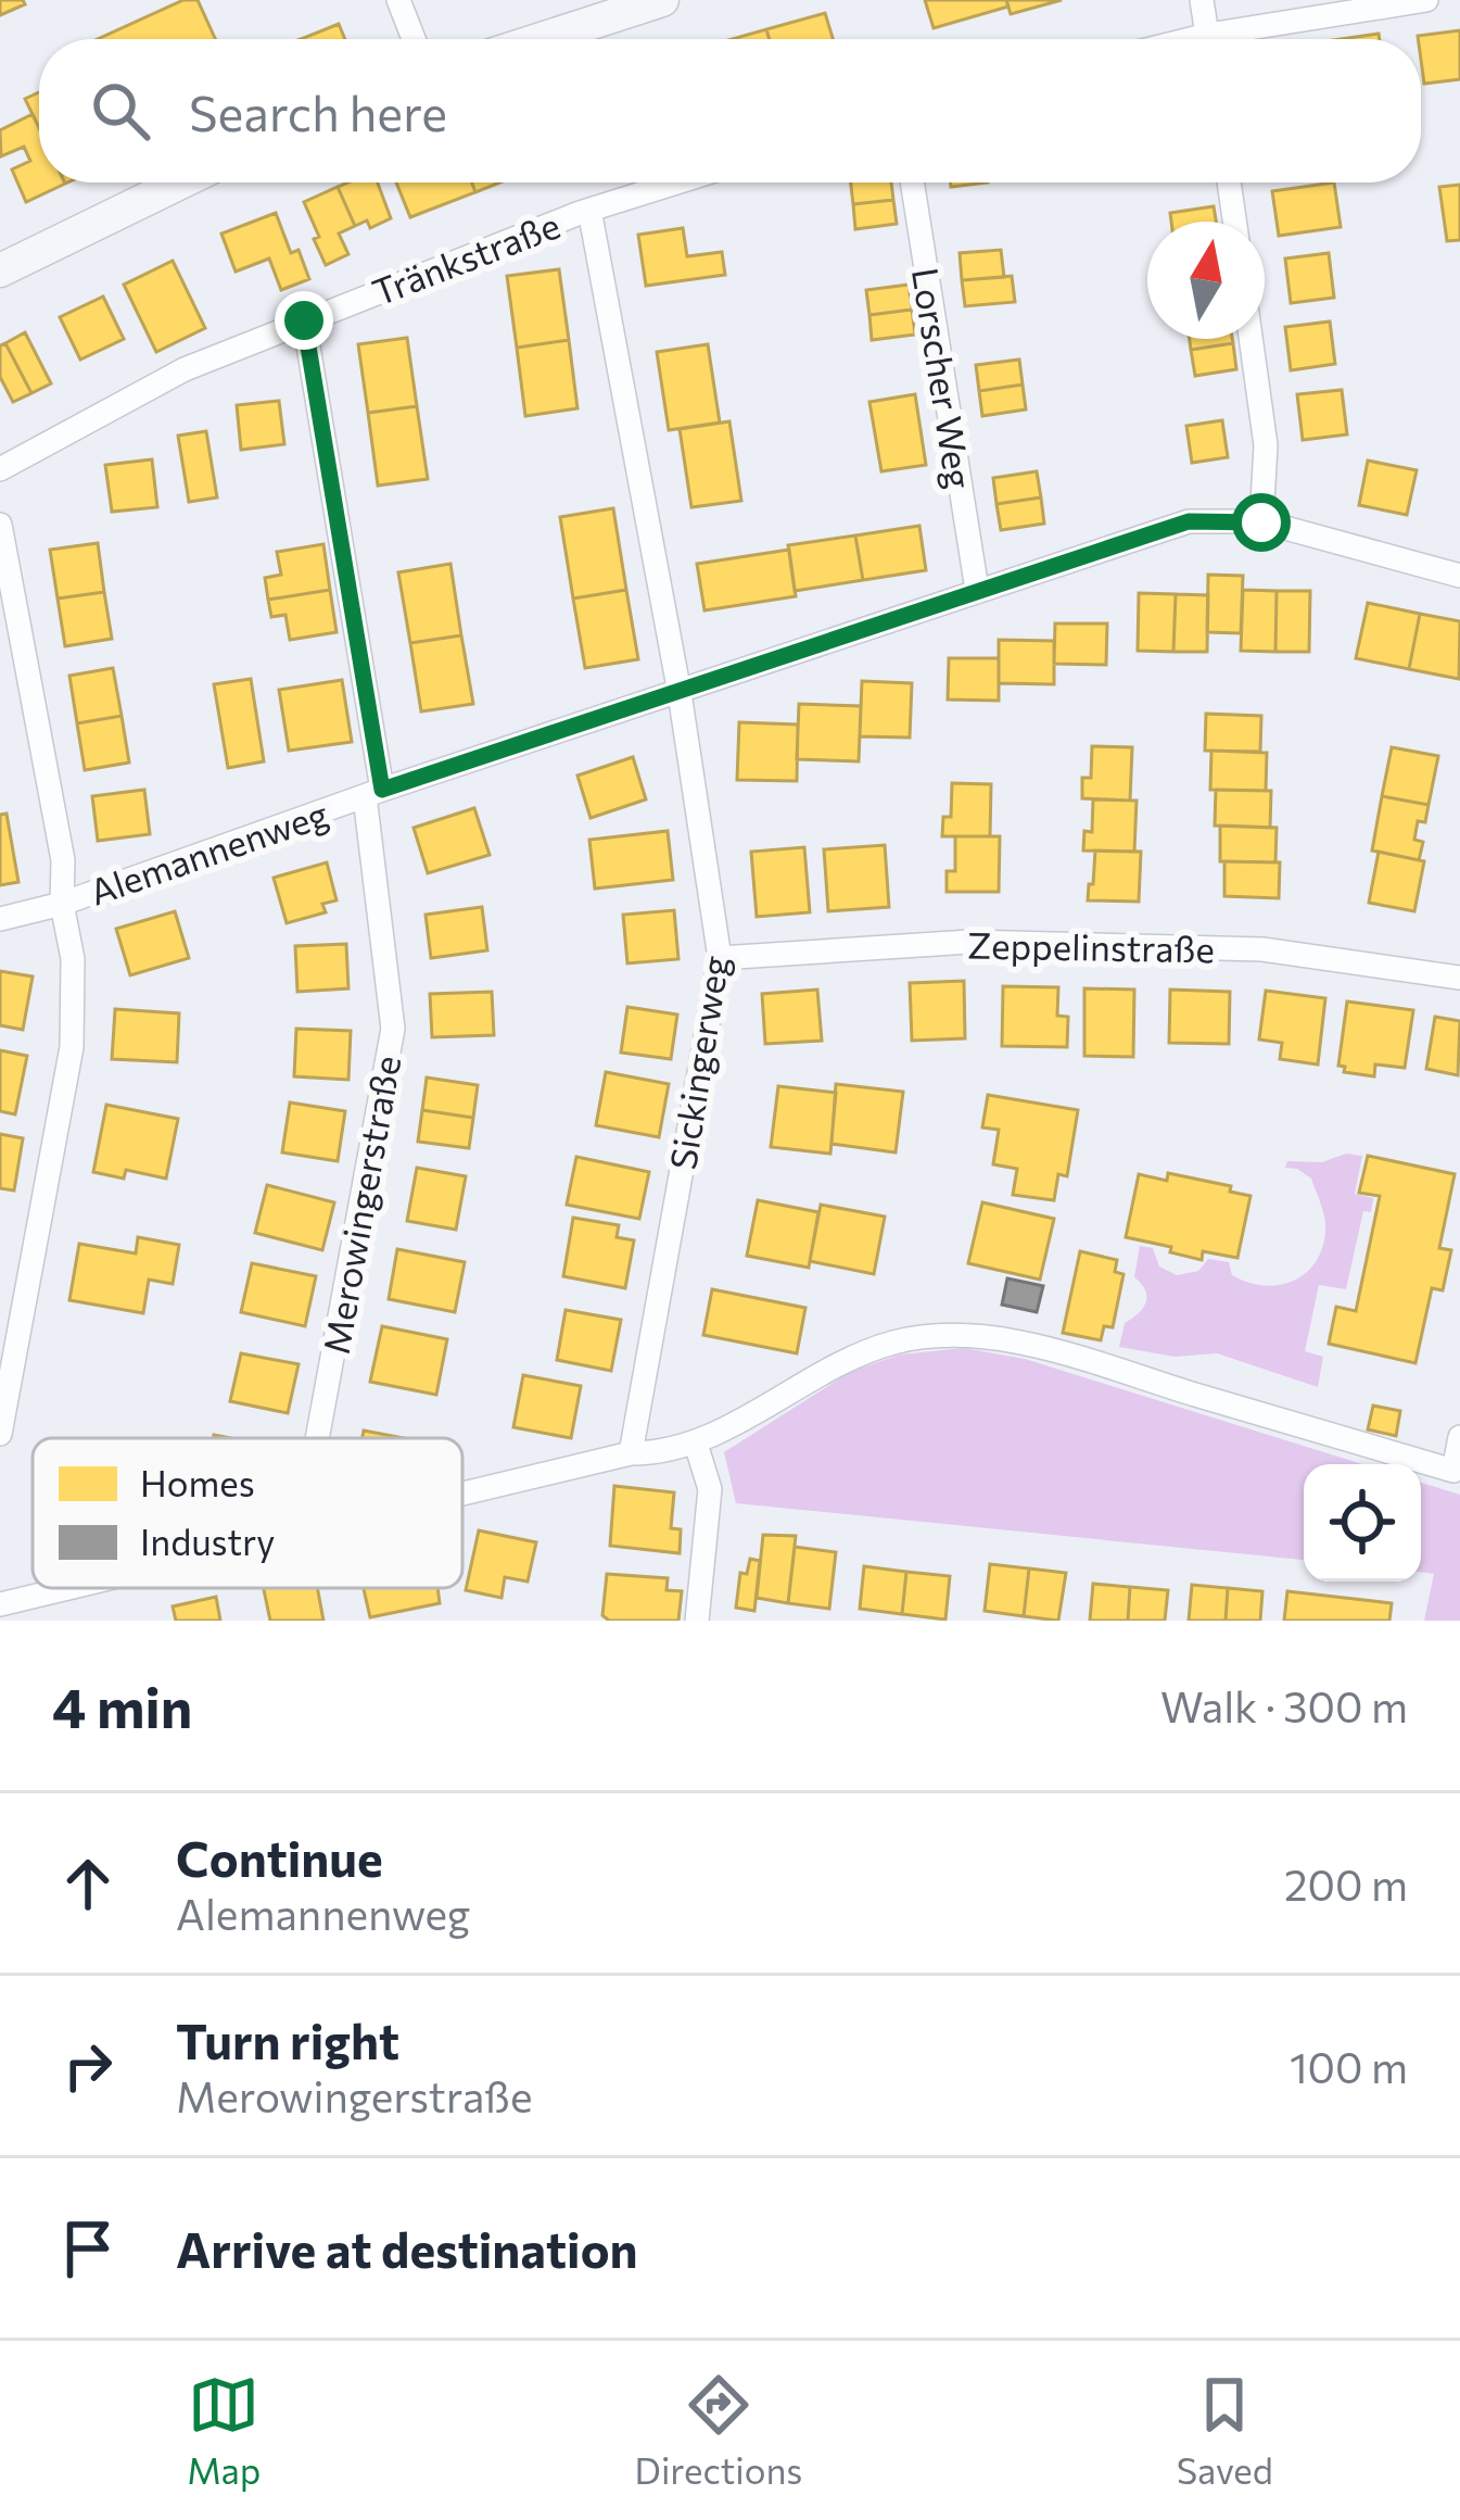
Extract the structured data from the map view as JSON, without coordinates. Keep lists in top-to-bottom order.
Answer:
{
  "streets": {
    "street": [
      "Tränkstraße",
      "Lorscher Weg",
      "Alemannenweg",
      "Zeppelinstraße",
      "Sickingerweg",
      "Merowingerstraße"
    ]
  },
  "crossings": [
    ["Tränkstraße", "Sickingerweg"],
    ["Tränkstraße", "Merowingerstraße"],
    ["Lorscher Weg", "Alemannenweg"],
    ["Alemannenweg", "Sickingerweg"],
    ["Alemannenweg", "Merowingerstraße"],
    ["Zeppelinstraße", "Sickingerweg"]
  ],
  "legend": ["Homes", "Industry"],
  "north": "top",
  "page": {
    "search": "Search here",
    "heading": ["4 min", "Walk · 300 m"],
    "list": [
      ["Continue", "Alemannenweg", "200 m"],
      ["Turn right", "Merowingerstraße", "100 m"],
      "Arrive at destination"
    ],
    "nav": ["Map", "Directions", "Saved"]
  }
}
